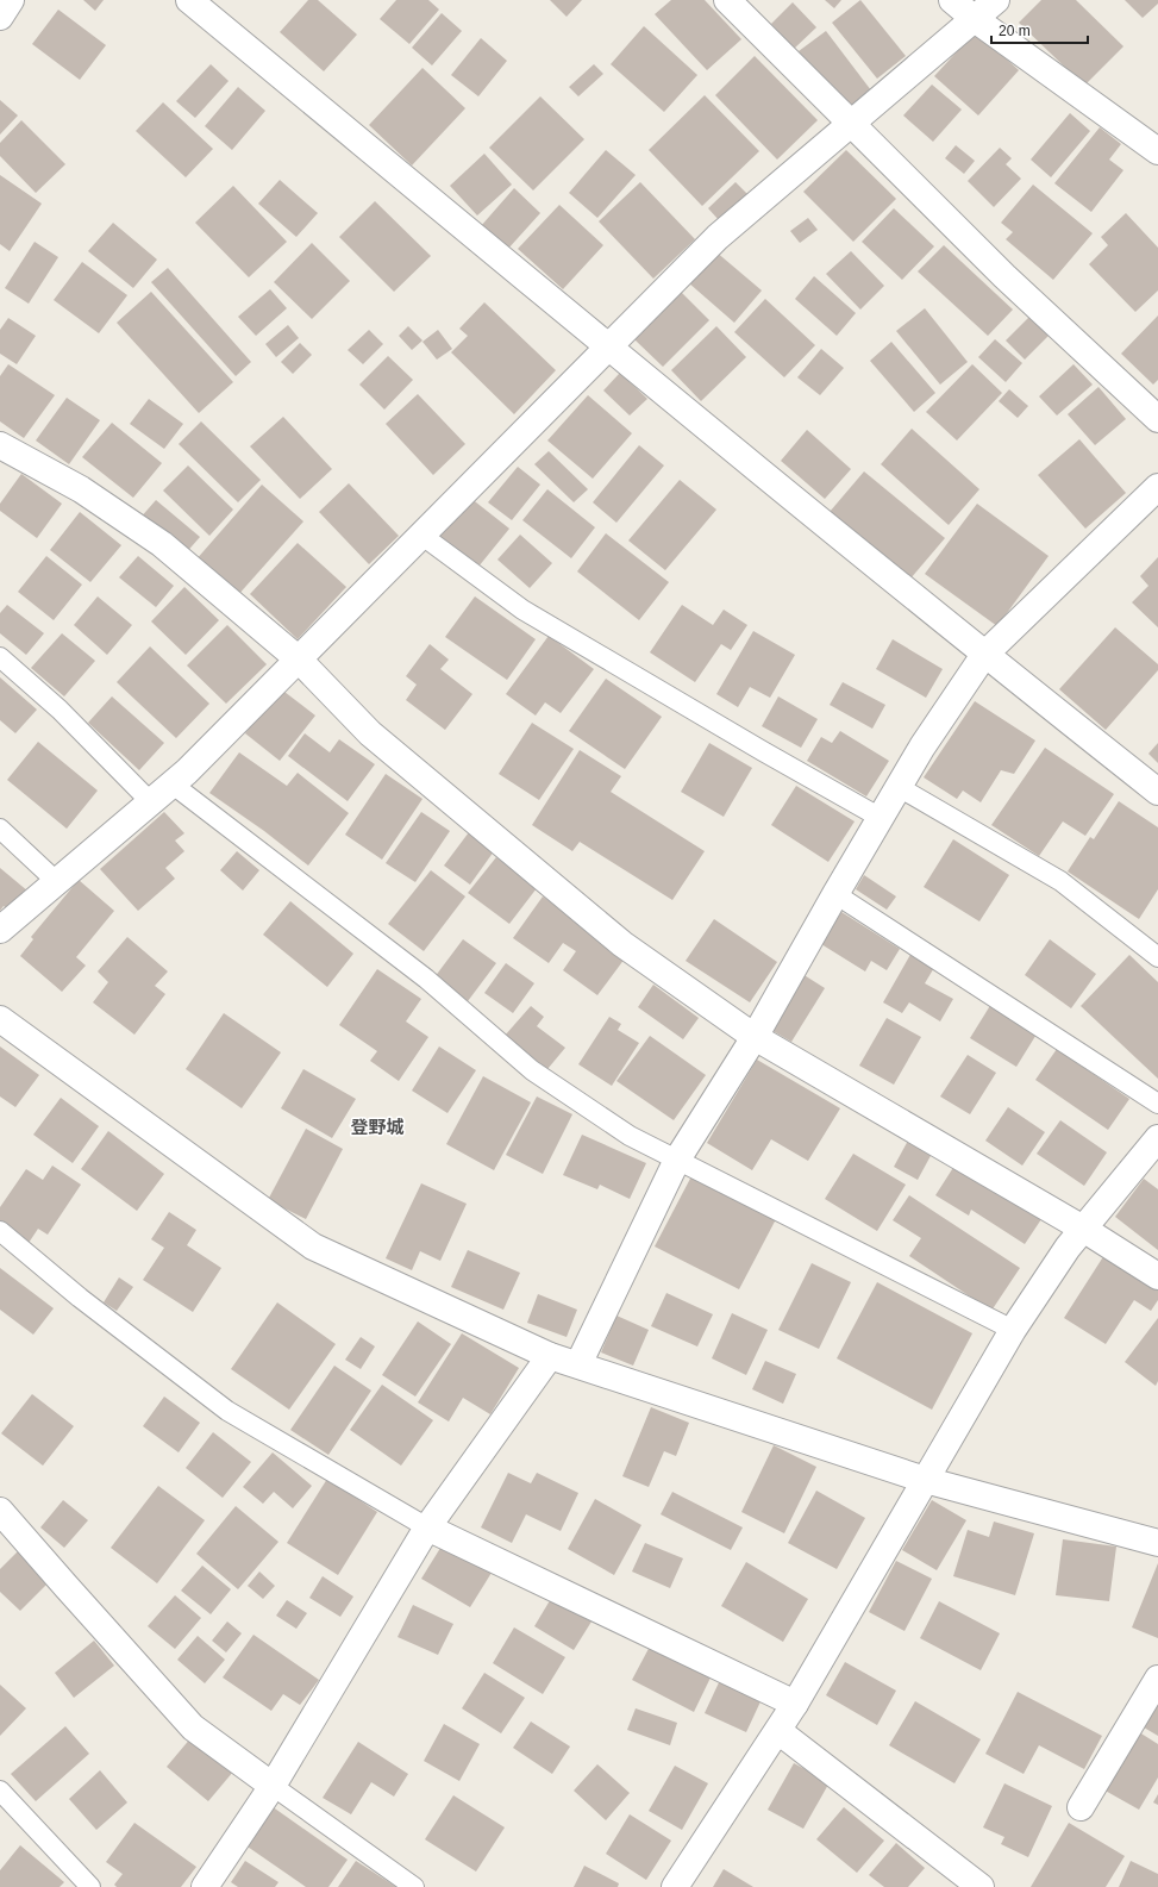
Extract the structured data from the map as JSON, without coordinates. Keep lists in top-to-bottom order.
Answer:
{
  "districts": ["登野城"],
  "scale_bar": "20 m"
}
